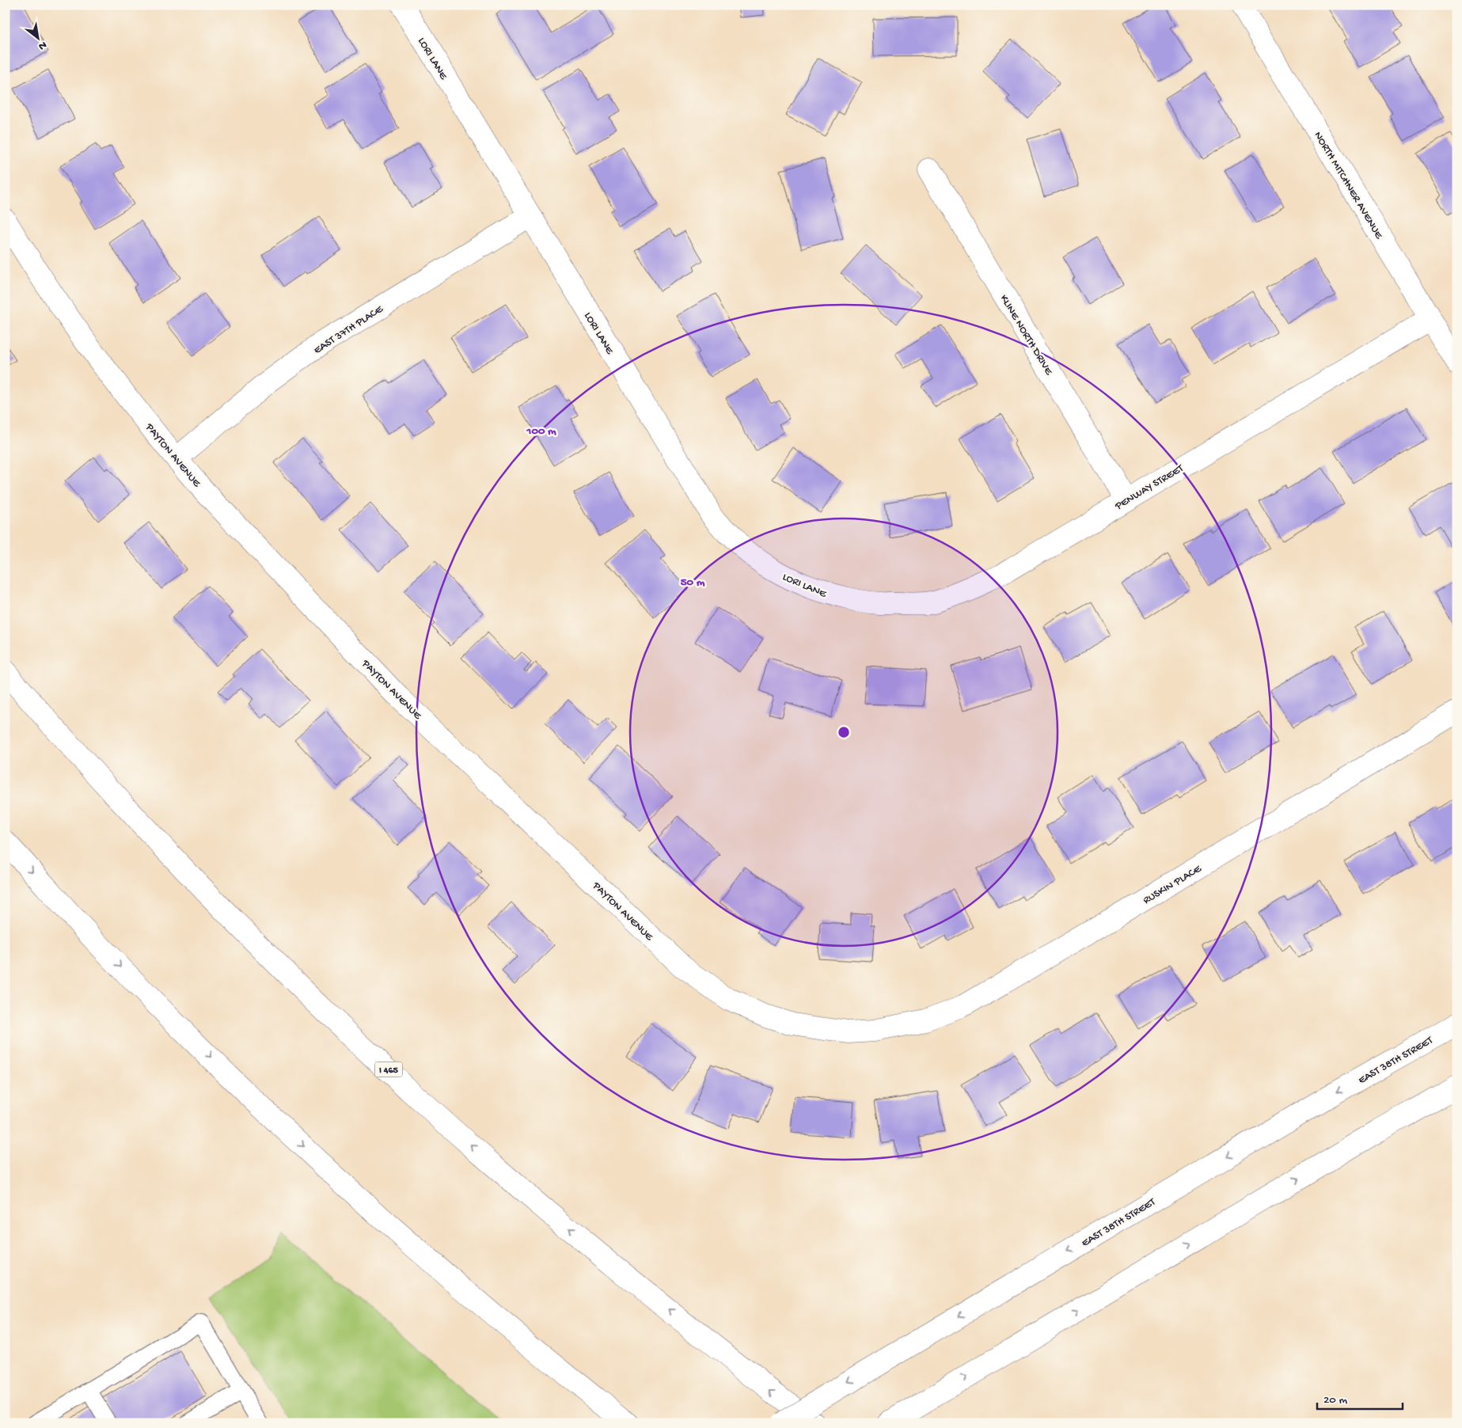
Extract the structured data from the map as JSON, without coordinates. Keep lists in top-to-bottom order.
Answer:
{
  "streets": {
    "main road": [
      "LORI LANE",
      "NORTH MITCHNER AVENUE",
      "EAST 37TH PLACE",
      "KLINE NORTH DRIVE",
      "PAYTON AVENUE",
      "PENWAY STREET",
      "RUSKIN PLACE",
      "EAST 38TH STREET",
      "I 465"
    ]
  },
  "crossings": [
    ["LORI LANE", "EAST 37TH PLACE"],
    ["LORI LANE", "PENWAY STREET"],
    ["NORTH MITCHNER AVENUE", "PENWAY STREET"],
    ["EAST 37TH PLACE", "PAYTON AVENUE"],
    ["KLINE NORTH DRIVE", "PENWAY STREET"],
    ["PAYTON AVENUE", "RUSKIN PLACE"]
  ],
  "scale_bar": "20 m",
  "north": "bottom right",
  "rings": ["100 m", "50 m"]
}
